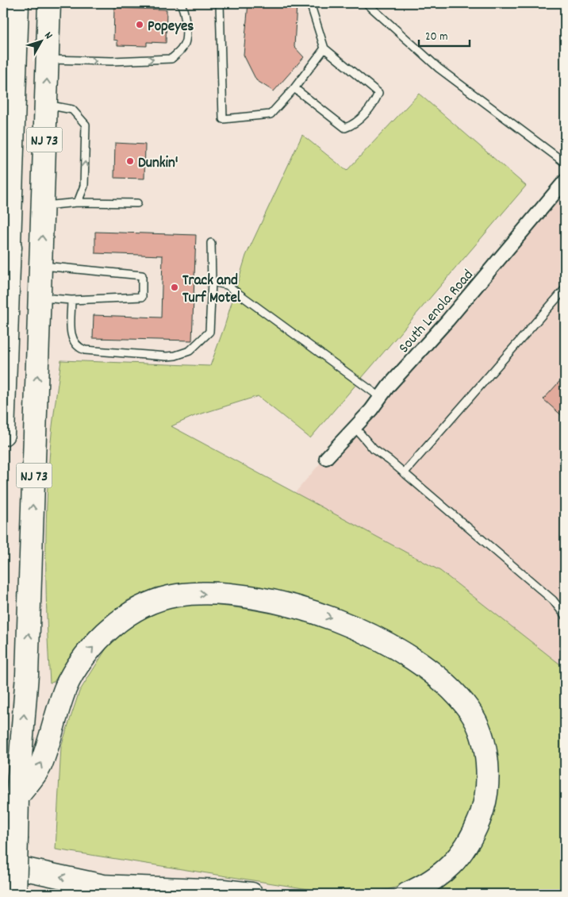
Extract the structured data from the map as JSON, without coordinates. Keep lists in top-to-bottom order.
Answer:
{
  "streets": {
    "highway": ["NJ 73"],
    "street": ["South Lenola Road"]
  },
  "places": ["Popeyes", "Dunkin'", "Track and Turf Motel"],
  "scale_bar": "20 m",
  "north": "top right"
}
